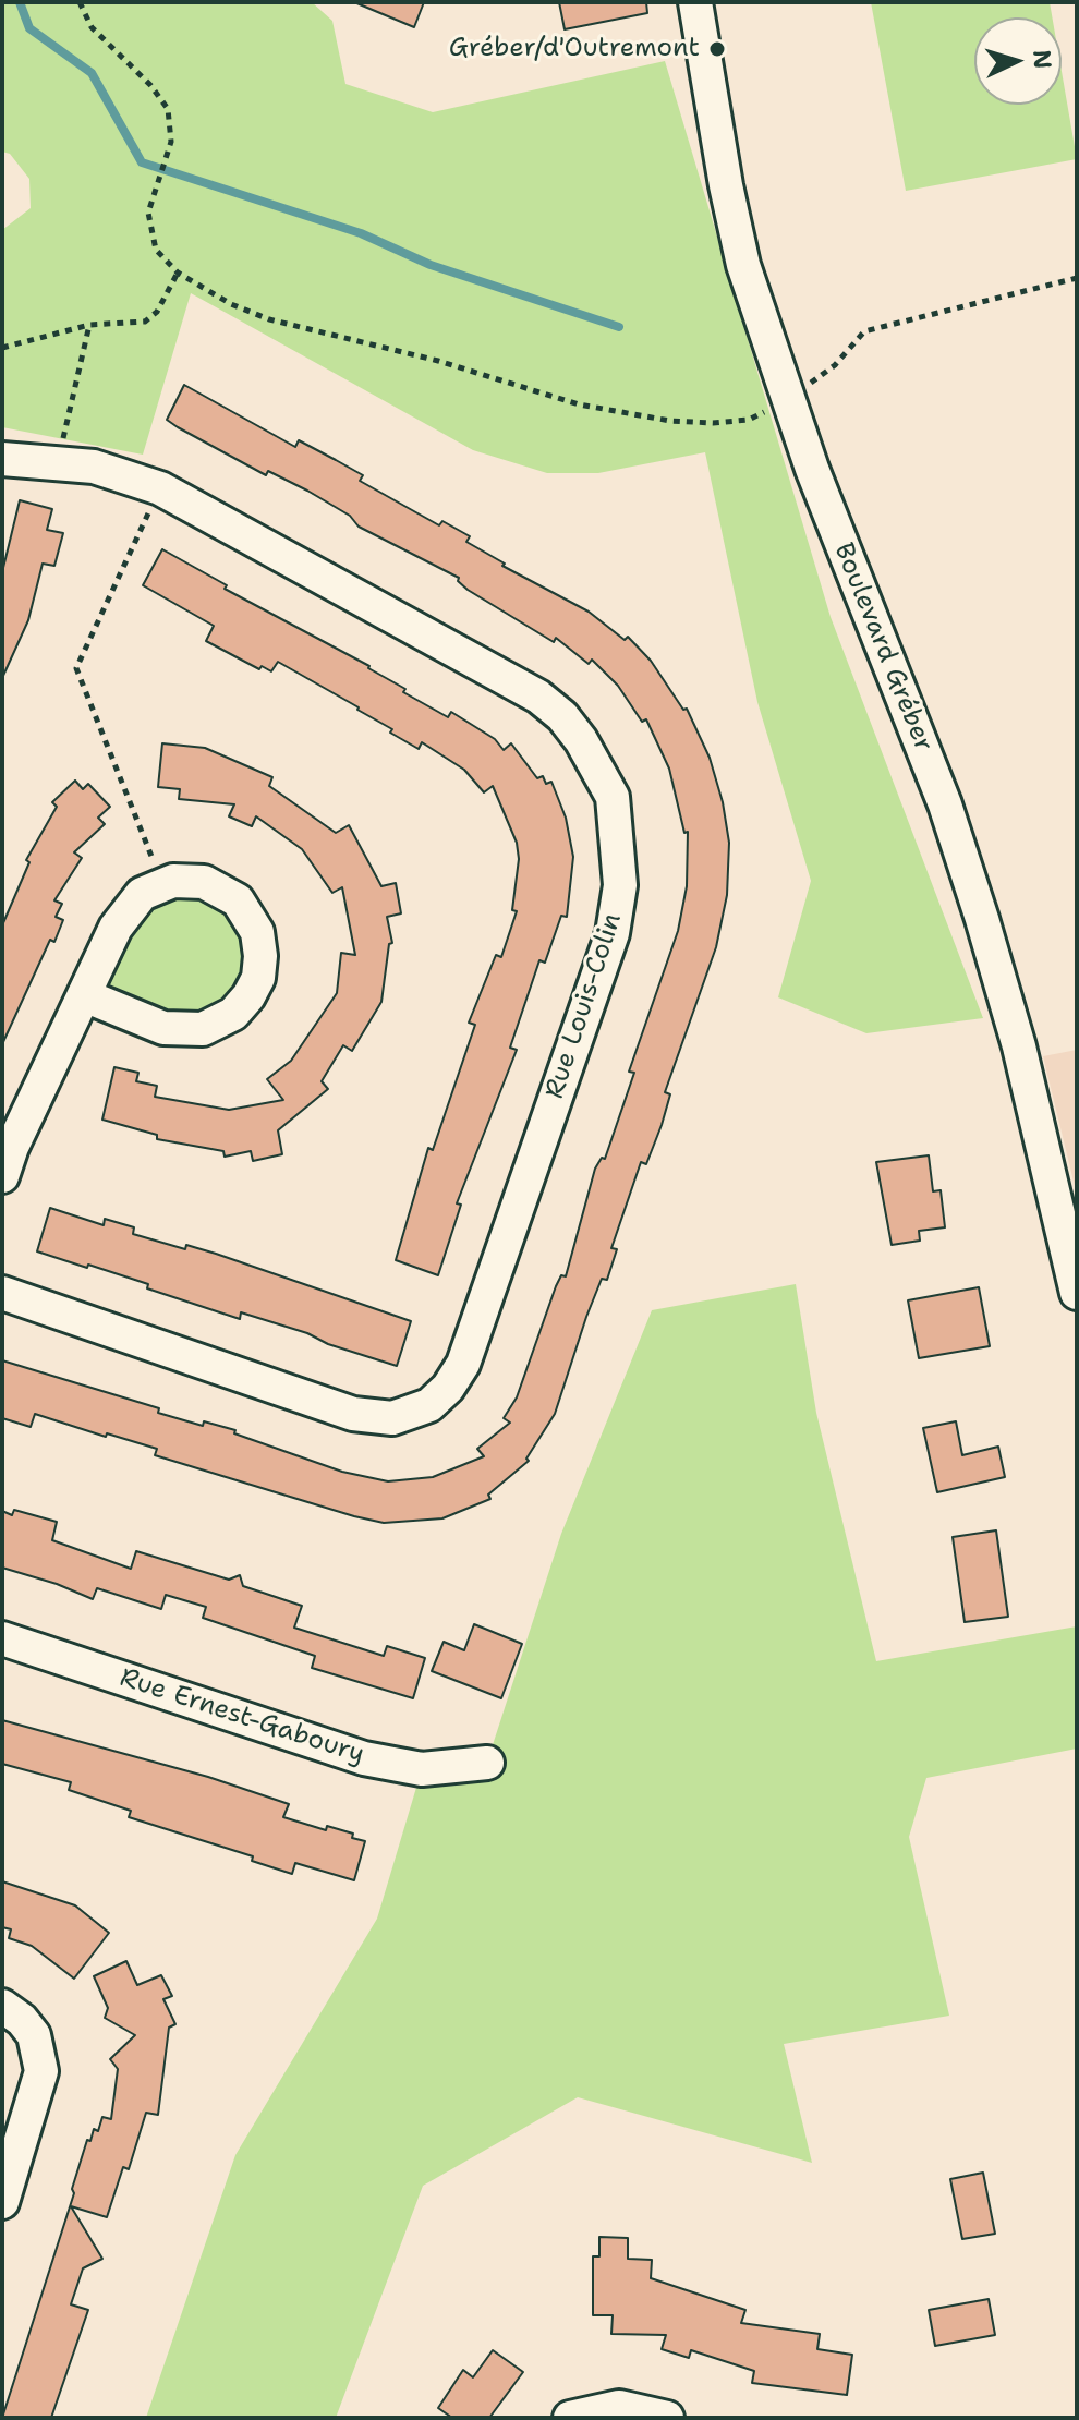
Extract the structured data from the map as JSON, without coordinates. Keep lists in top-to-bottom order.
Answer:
{
  "streets": {
    "street": ["Boulevard Gréber", "Rue Louis-Colin", "Rue Ernest-Gaboury"]
  },
  "places": ["Gréber/d'Outremont"],
  "north": "right"
}
